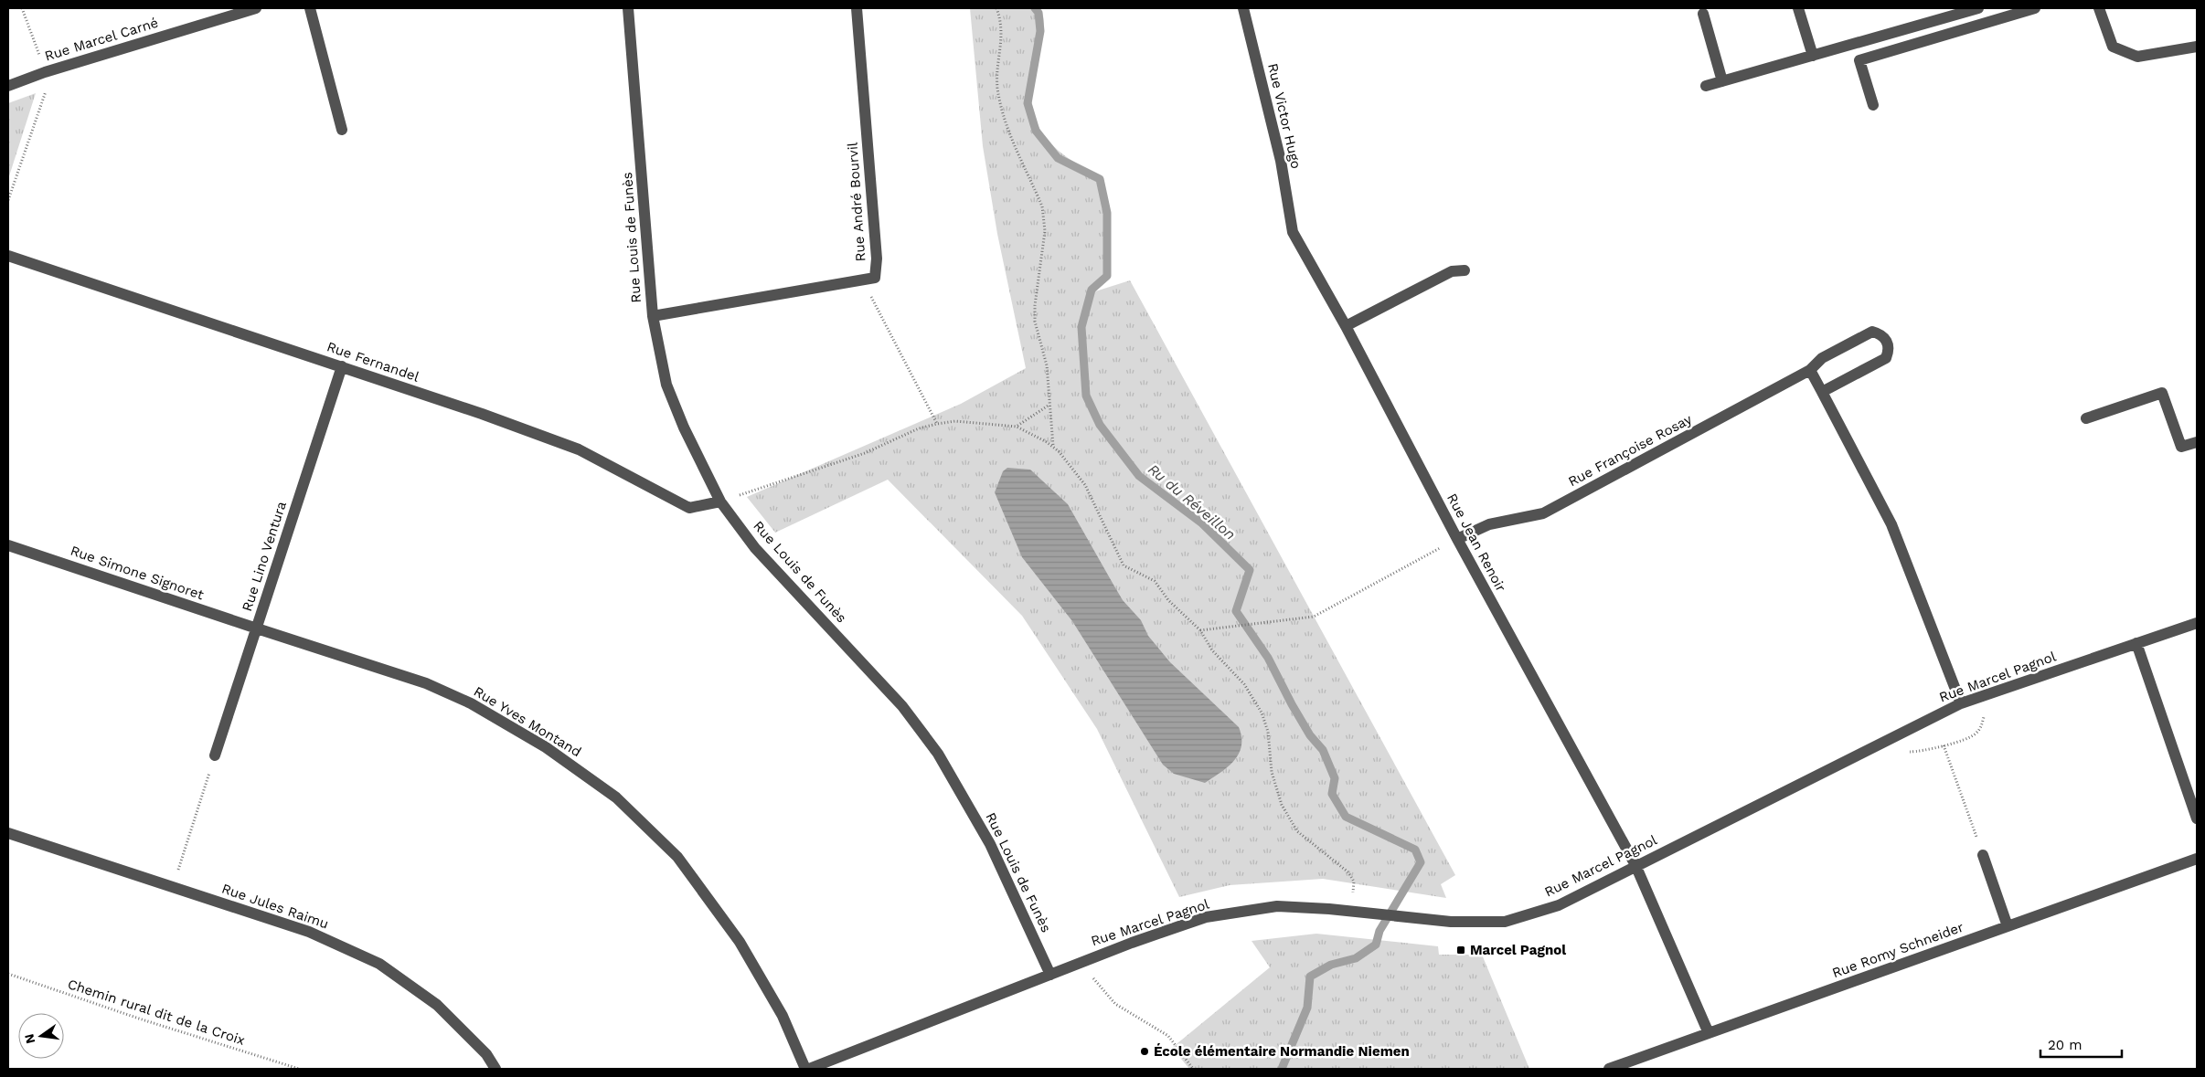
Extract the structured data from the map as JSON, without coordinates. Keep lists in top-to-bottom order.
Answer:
{
  "streets": {
    "street": [
      "Rue Marcel Carné",
      "Rue Victor Hugo",
      "Rue André Bourvil",
      "Rue Louis de Funès",
      "Rue Fernandel",
      "Rue Françoise Rosay",
      "Rue Jean Renoir",
      "Rue Lino Ventura",
      "Rue Simone Signoret",
      "Rue Marcel Pagnol",
      "Rue Yves Montand",
      "Rue Jules Raimu",
      "Rue Romy Schneider"
    ],
    "path": ["Chemin rural dit de la Croix"]
  },
  "crossings": [
    ["Rue Victor Hugo", "Rue Jean Renoir"],
    ["Rue André Bourvil", "Rue Louis de Funès"],
    ["Rue Louis de Funès", "Rue Fernandel"],
    ["Rue Louis de Funès", "Rue Marcel Pagnol"],
    ["Rue Fernandel", "Rue Lino Ventura"],
    ["Rue Françoise Rosay", "Rue Jean Renoir"],
    ["Rue Jean Renoir", "Rue Marcel Pagnol"],
    ["Rue Jean Renoir", "Rue Romy Schneider"],
    ["Rue Lino Ventura", "Rue Simone Signoret"],
    ["Rue Lino Ventura", "Rue Yves Montand"],
    ["Rue Simone Signoret", "Rue Yves Montand"],
    ["Rue Marcel Pagnol", "Rue Yves Montand"]
  ],
  "water": ["Ru du Réveillon"],
  "places": {
    "transit": ["Marcel Pagnol"],
    "other": ["École élémentaire Normandie Niemen"]
  },
  "scale_bar": "20 m",
  "north": "left"
}
